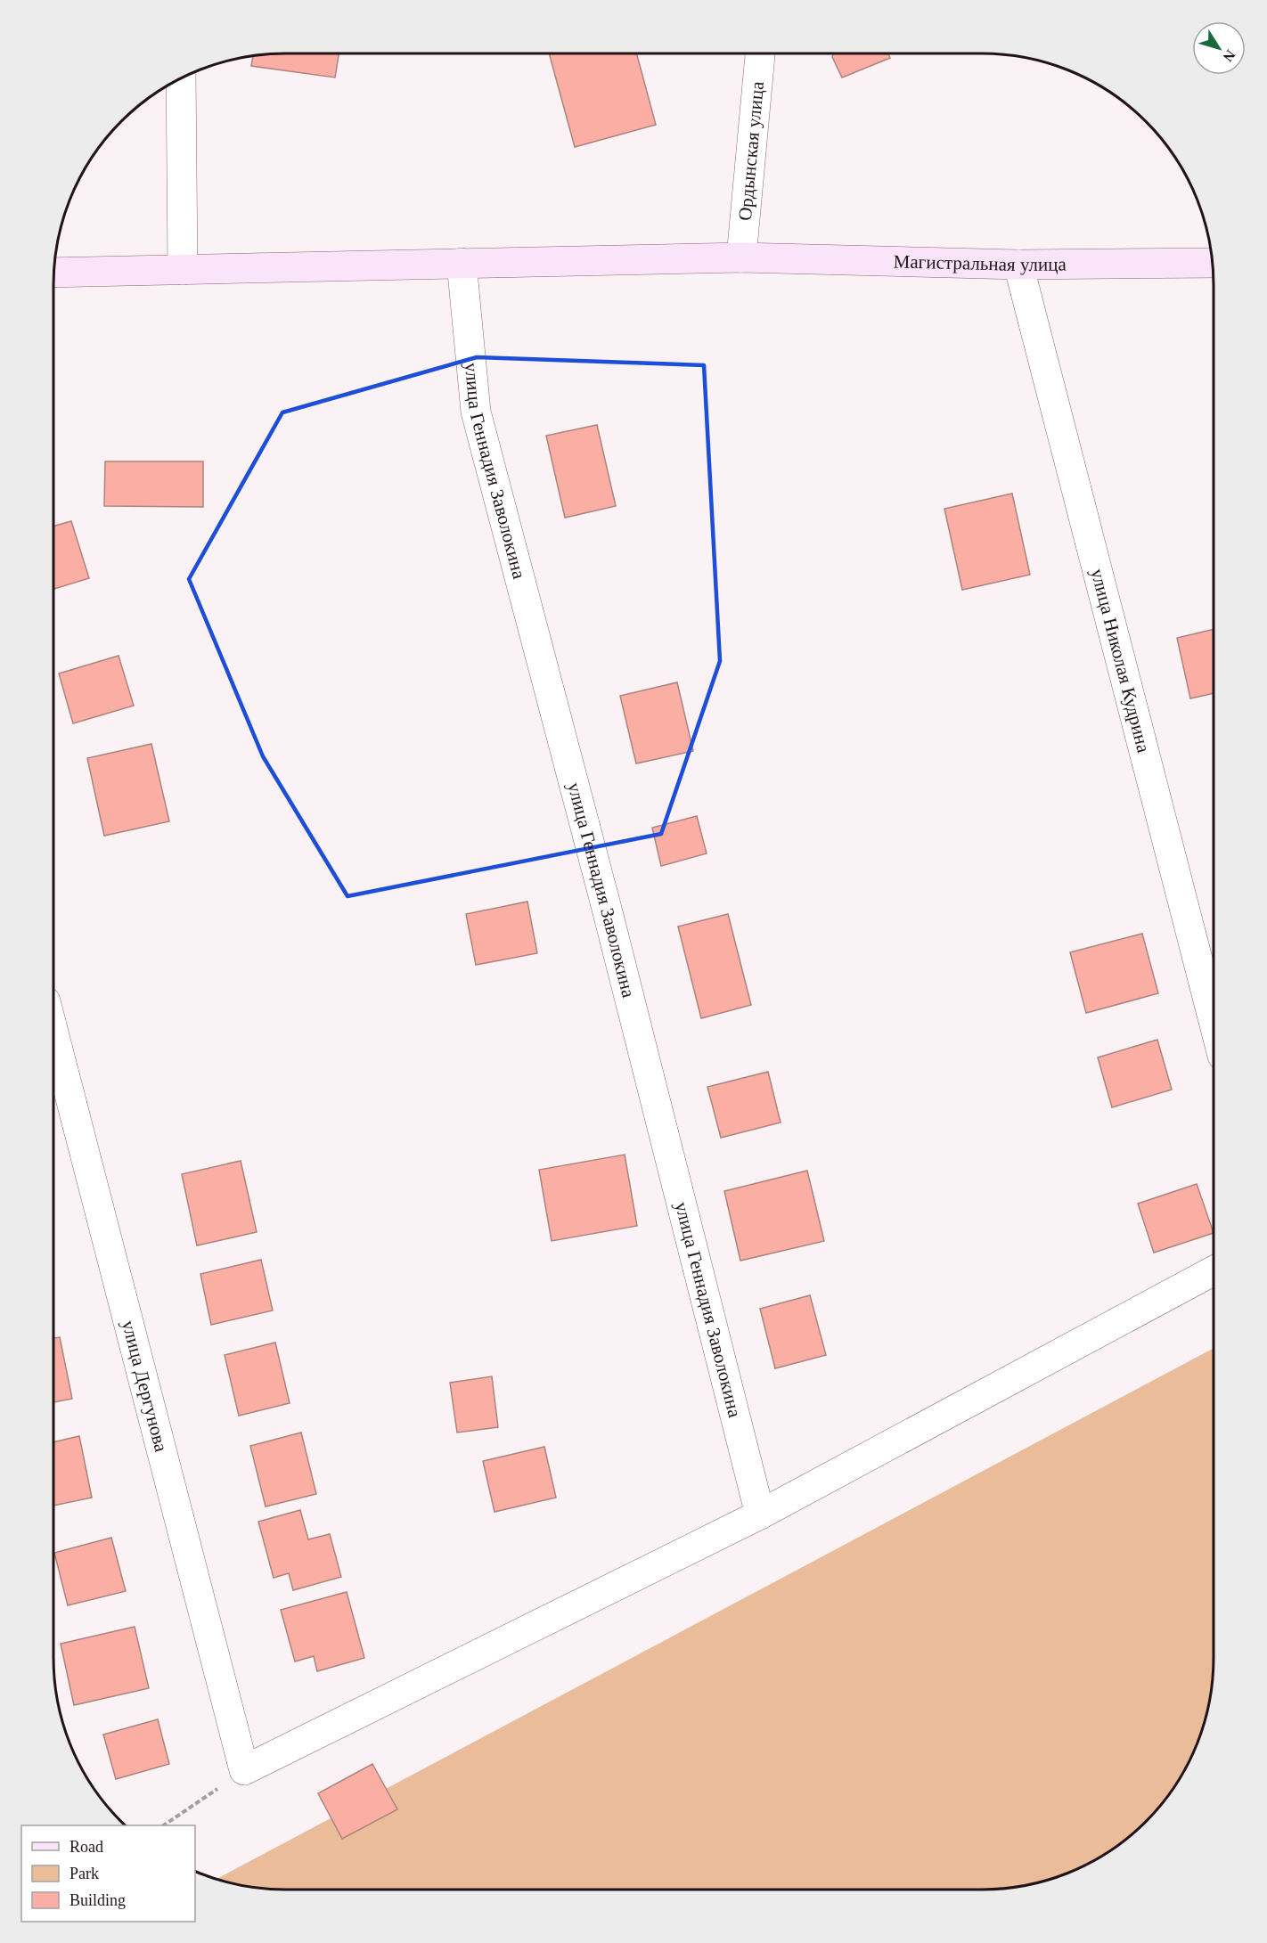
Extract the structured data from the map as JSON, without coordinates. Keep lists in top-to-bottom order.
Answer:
{
  "streets": {
    "main road": ["Магистральная улица"],
    "street": [
      "Ордынская улица",
      "улица Геннадия Заволокина",
      "улица Николая Кудрина",
      "улица Дергунова"
    ]
  },
  "crossings": [
    ["Ордынская улица", "Магистральная улица"],
    ["Магистральная улица", "улица Геннадия Заволокина"],
    ["Магистральная улица", "улица Николая Кудрина"]
  ],
  "legend": ["Road", "Park", "Building"],
  "north": "bottom right"
}
